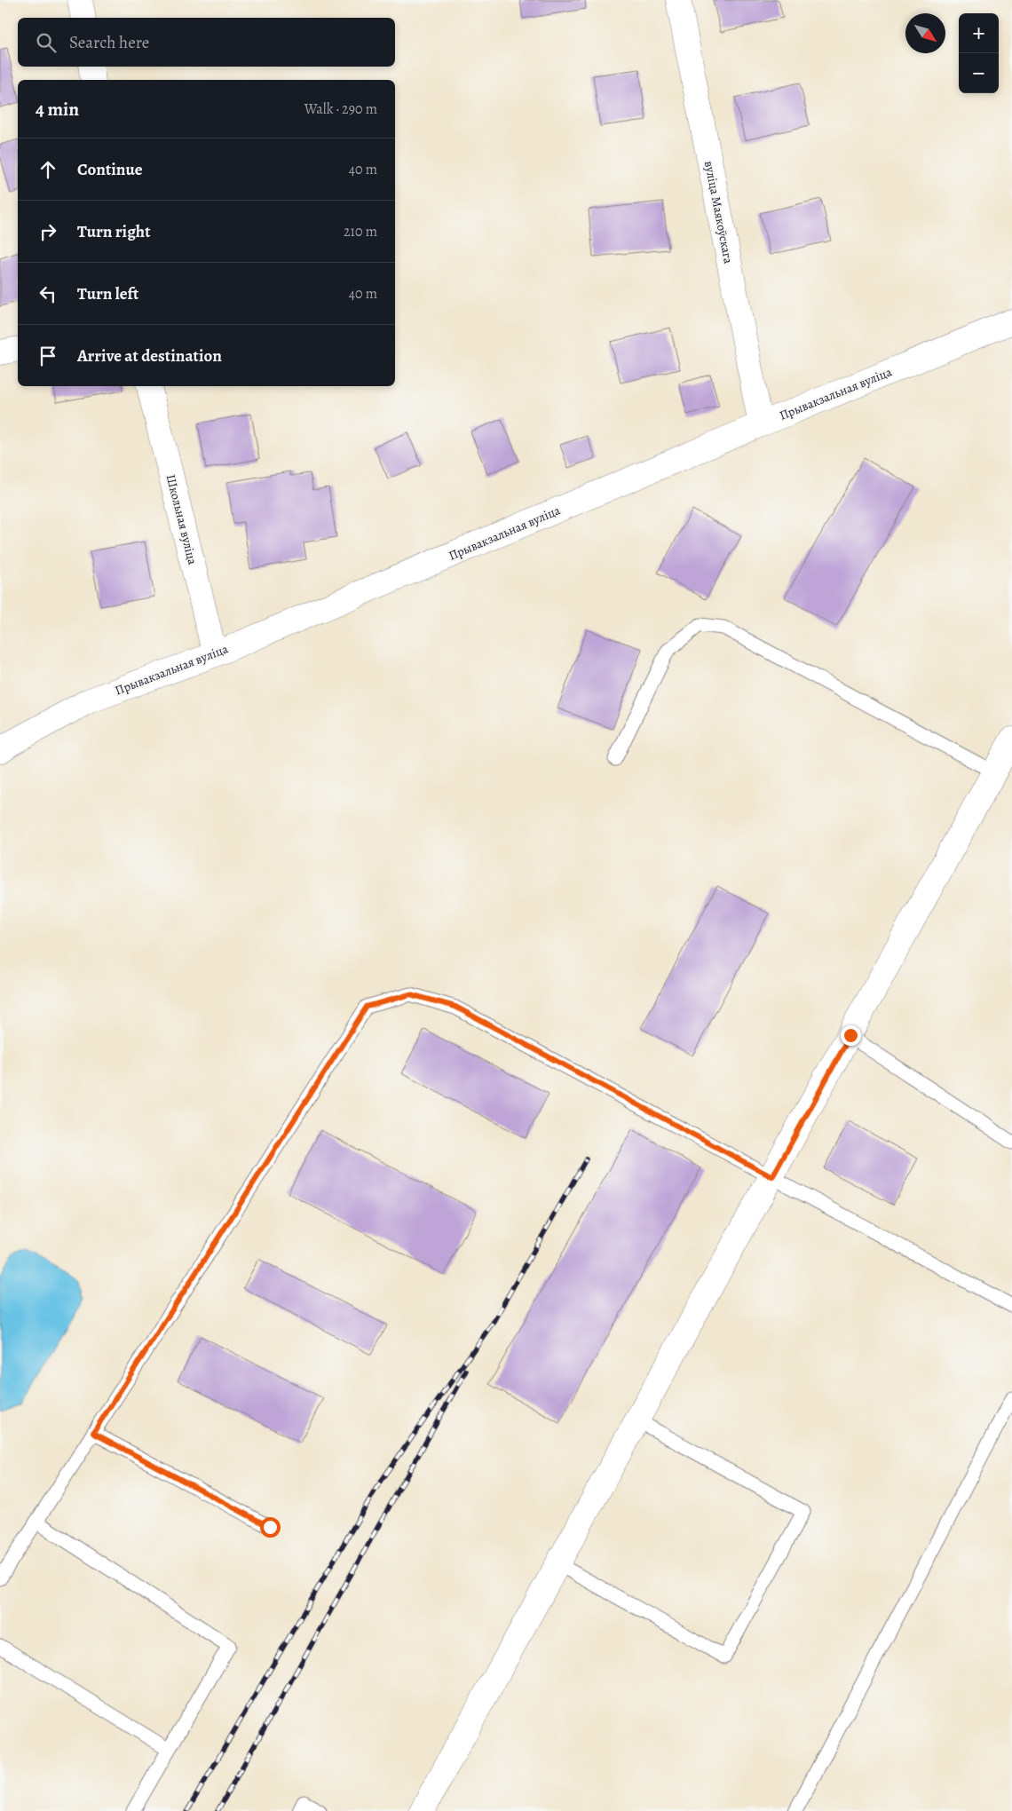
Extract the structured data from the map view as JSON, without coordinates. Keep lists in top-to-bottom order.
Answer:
{
  "streets": {
    "street": ["вуліца Маякоўскага", "Прывакзальная вуліца", "Школьная вуліца"]
  },
  "crossings": [
    ["вуліца Маякоўскага", "Прывакзальная вуліца"],
    ["Прывакзальная вуліца", "Школьная вуліца"]
  ],
  "north": "bottom right",
  "page": {
    "map_buttons": ["+", "−"],
    "search": "Search here",
    "heading": ["4 min", "Walk · 290 m"],
    "list": [
      ["Continue", "40 m"],
      ["Turn right", "210 m"],
      ["Turn left", "40 m"],
      "Arrive at destination"
    ]
  }
}
